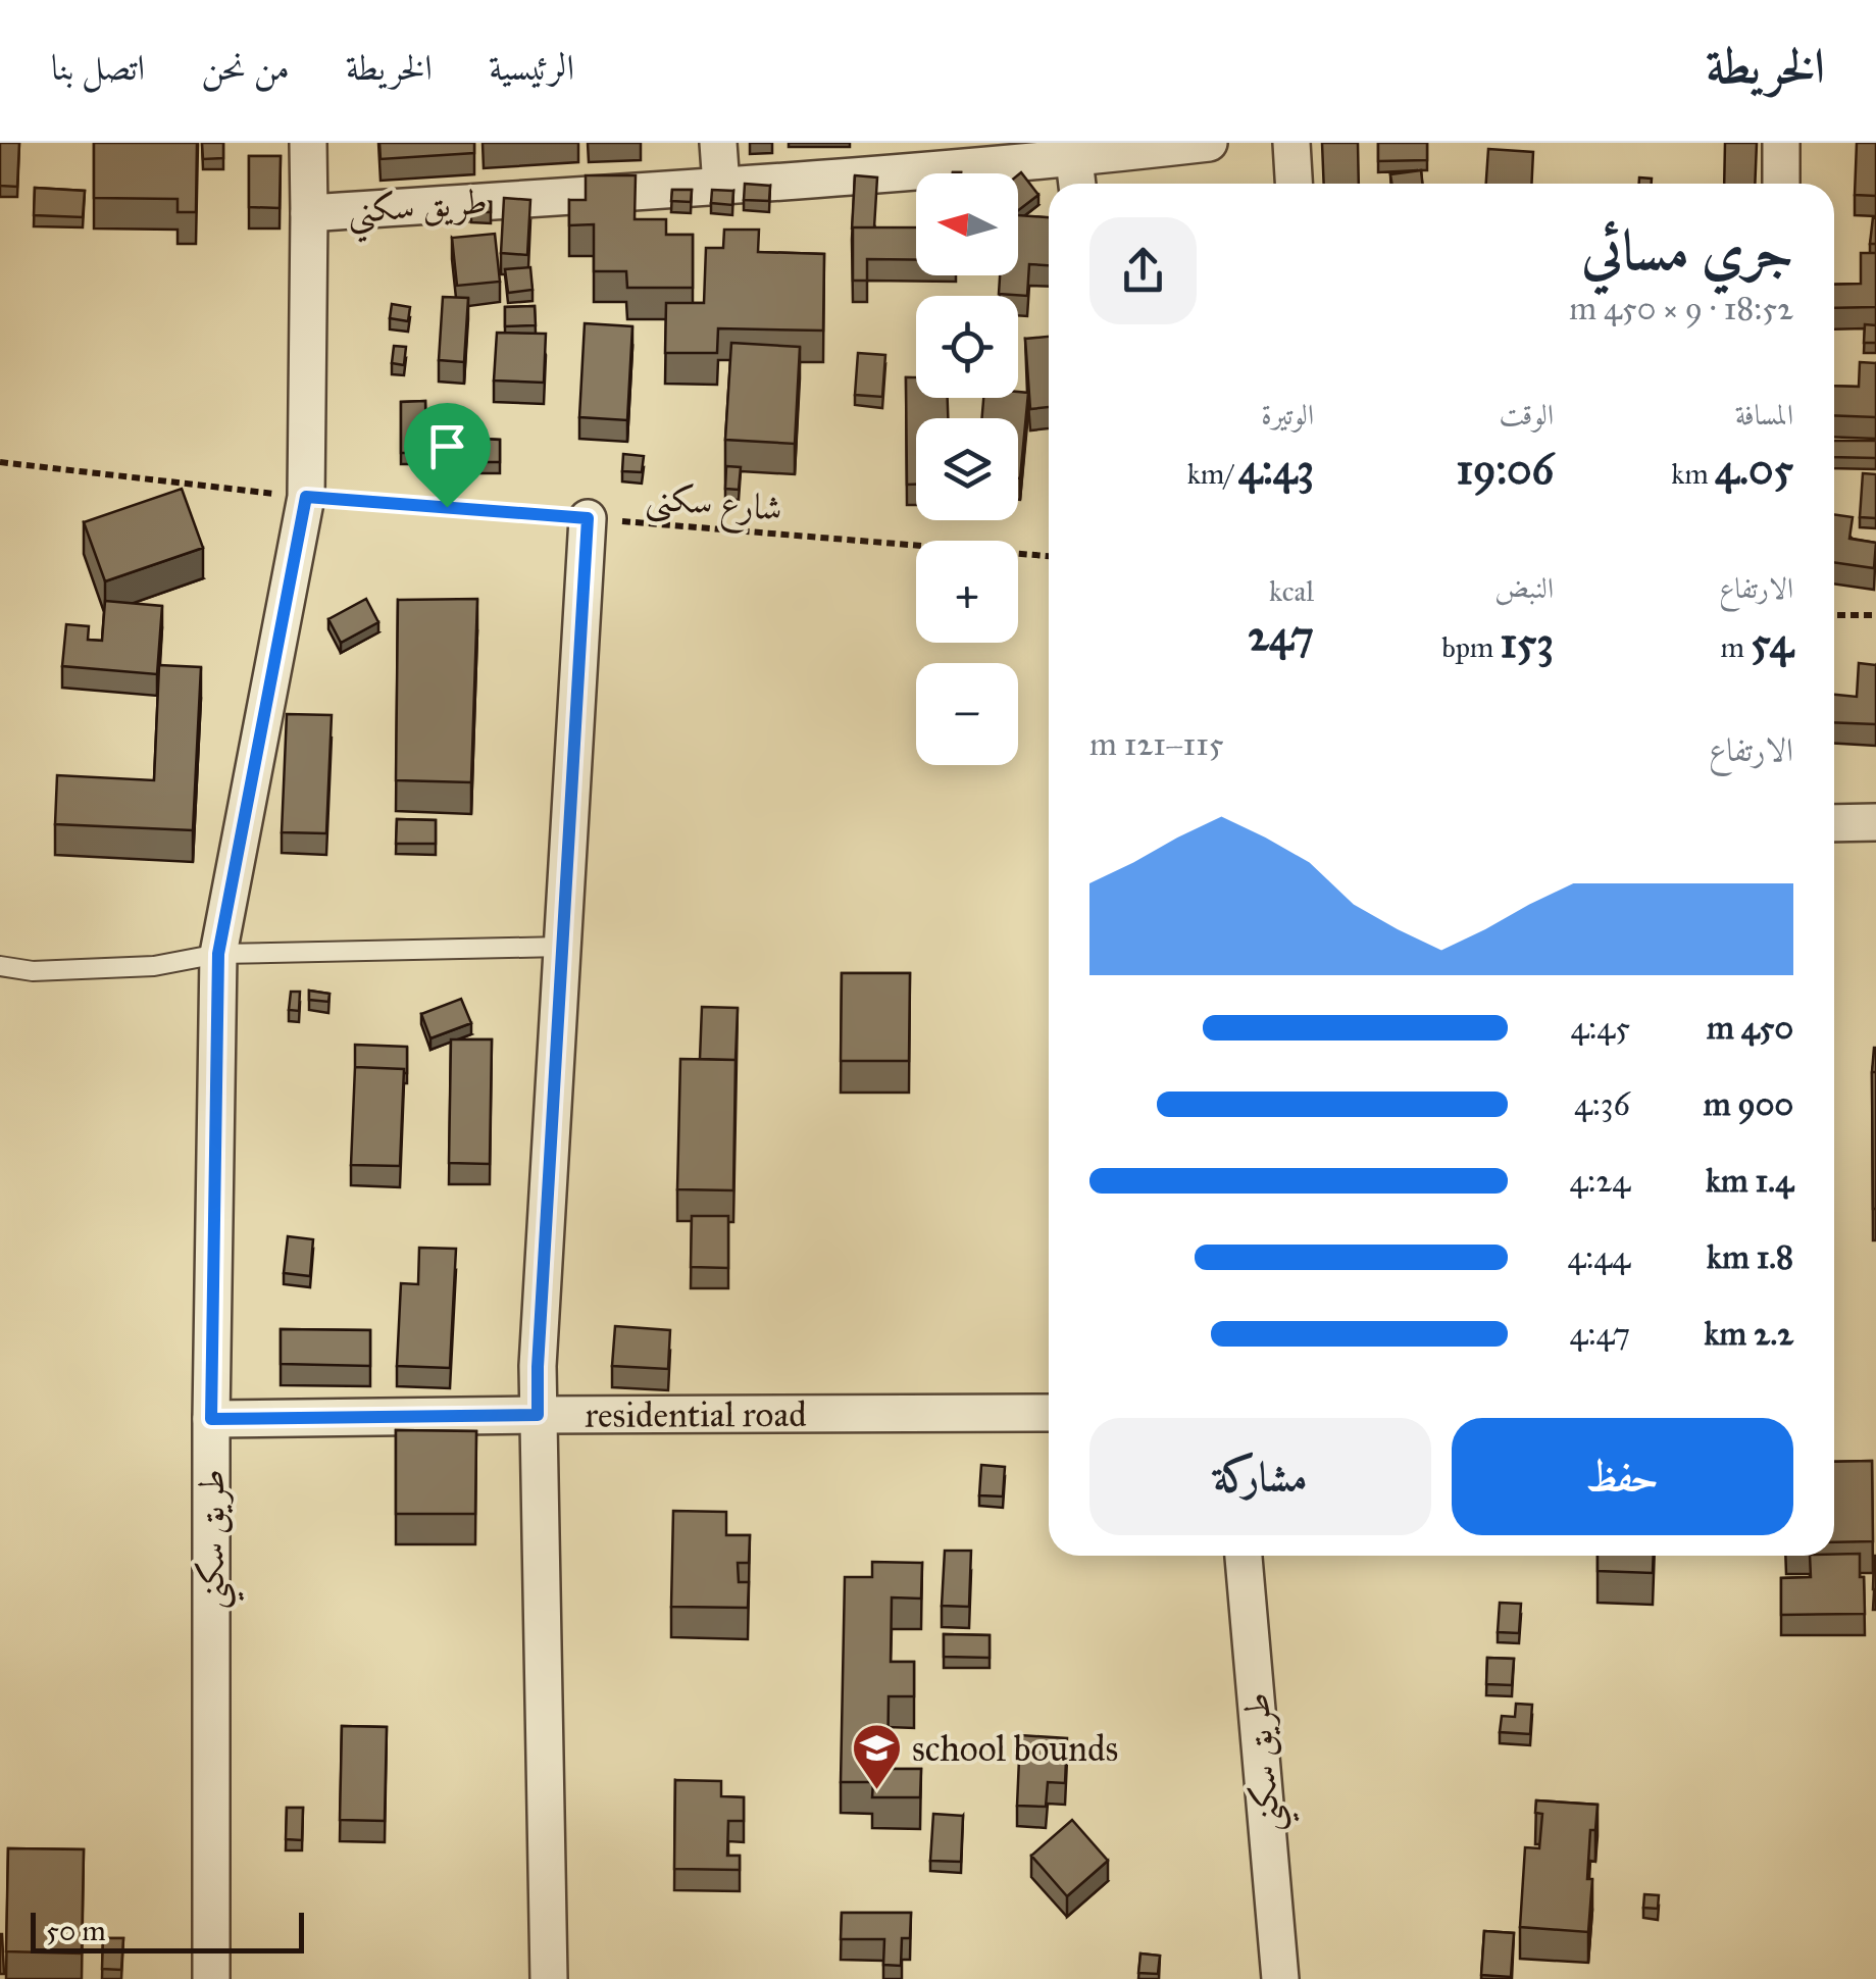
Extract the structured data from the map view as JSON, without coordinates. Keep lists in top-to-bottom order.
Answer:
{
  "streets": {
    "street": ["طريق سكني", "residential road"],
    "path": ["شارع سكنى"]
  },
  "crossings": [
    ["طريق سكني", "شارع سكنى"],
    ["طريق سكني", "residential road"]
  ],
  "places": {
    "school or university": ["school bounds"]
  },
  "scale_bar": "50 m",
  "north": "left",
  "page": {
    "header": "الخريطة",
    "nav": [
      "الرئيسية",
      "الخريطة",
      "من نحن",
      "اتصل بنا"
    ],
    "map_buttons": ["+", "−"],
    "heading": ["جري مسائي", "18:52 · 9 × 450 m"],
    "stats": [
      ["المسافة", "4.05 km"],
      ["الوقت", "19:06"],
      ["الوتيرة", "4:43 /km"],
      ["الارتفاع", "54 m"],
      ["النبض", "153 bpm"],
      ["kcal", "247"]
    ],
    "chart": ["الارتفاع", "115–121 m"],
    "list": [
      {
        "name": "450 m",
        "note": "4:45"
      },
      {
        "name": "900 m",
        "note": "4:36"
      },
      {
        "name": "1.4 km",
        "note": "4:24"
      },
      {
        "name": "1.8 km",
        "note": "4:44"
      },
      {
        "name": "2.2 km",
        "note": "4:47"
      }
    ],
    "buttons": ["حفظ", "مشاركة"],
    "scale": "50 m"
  }
}
